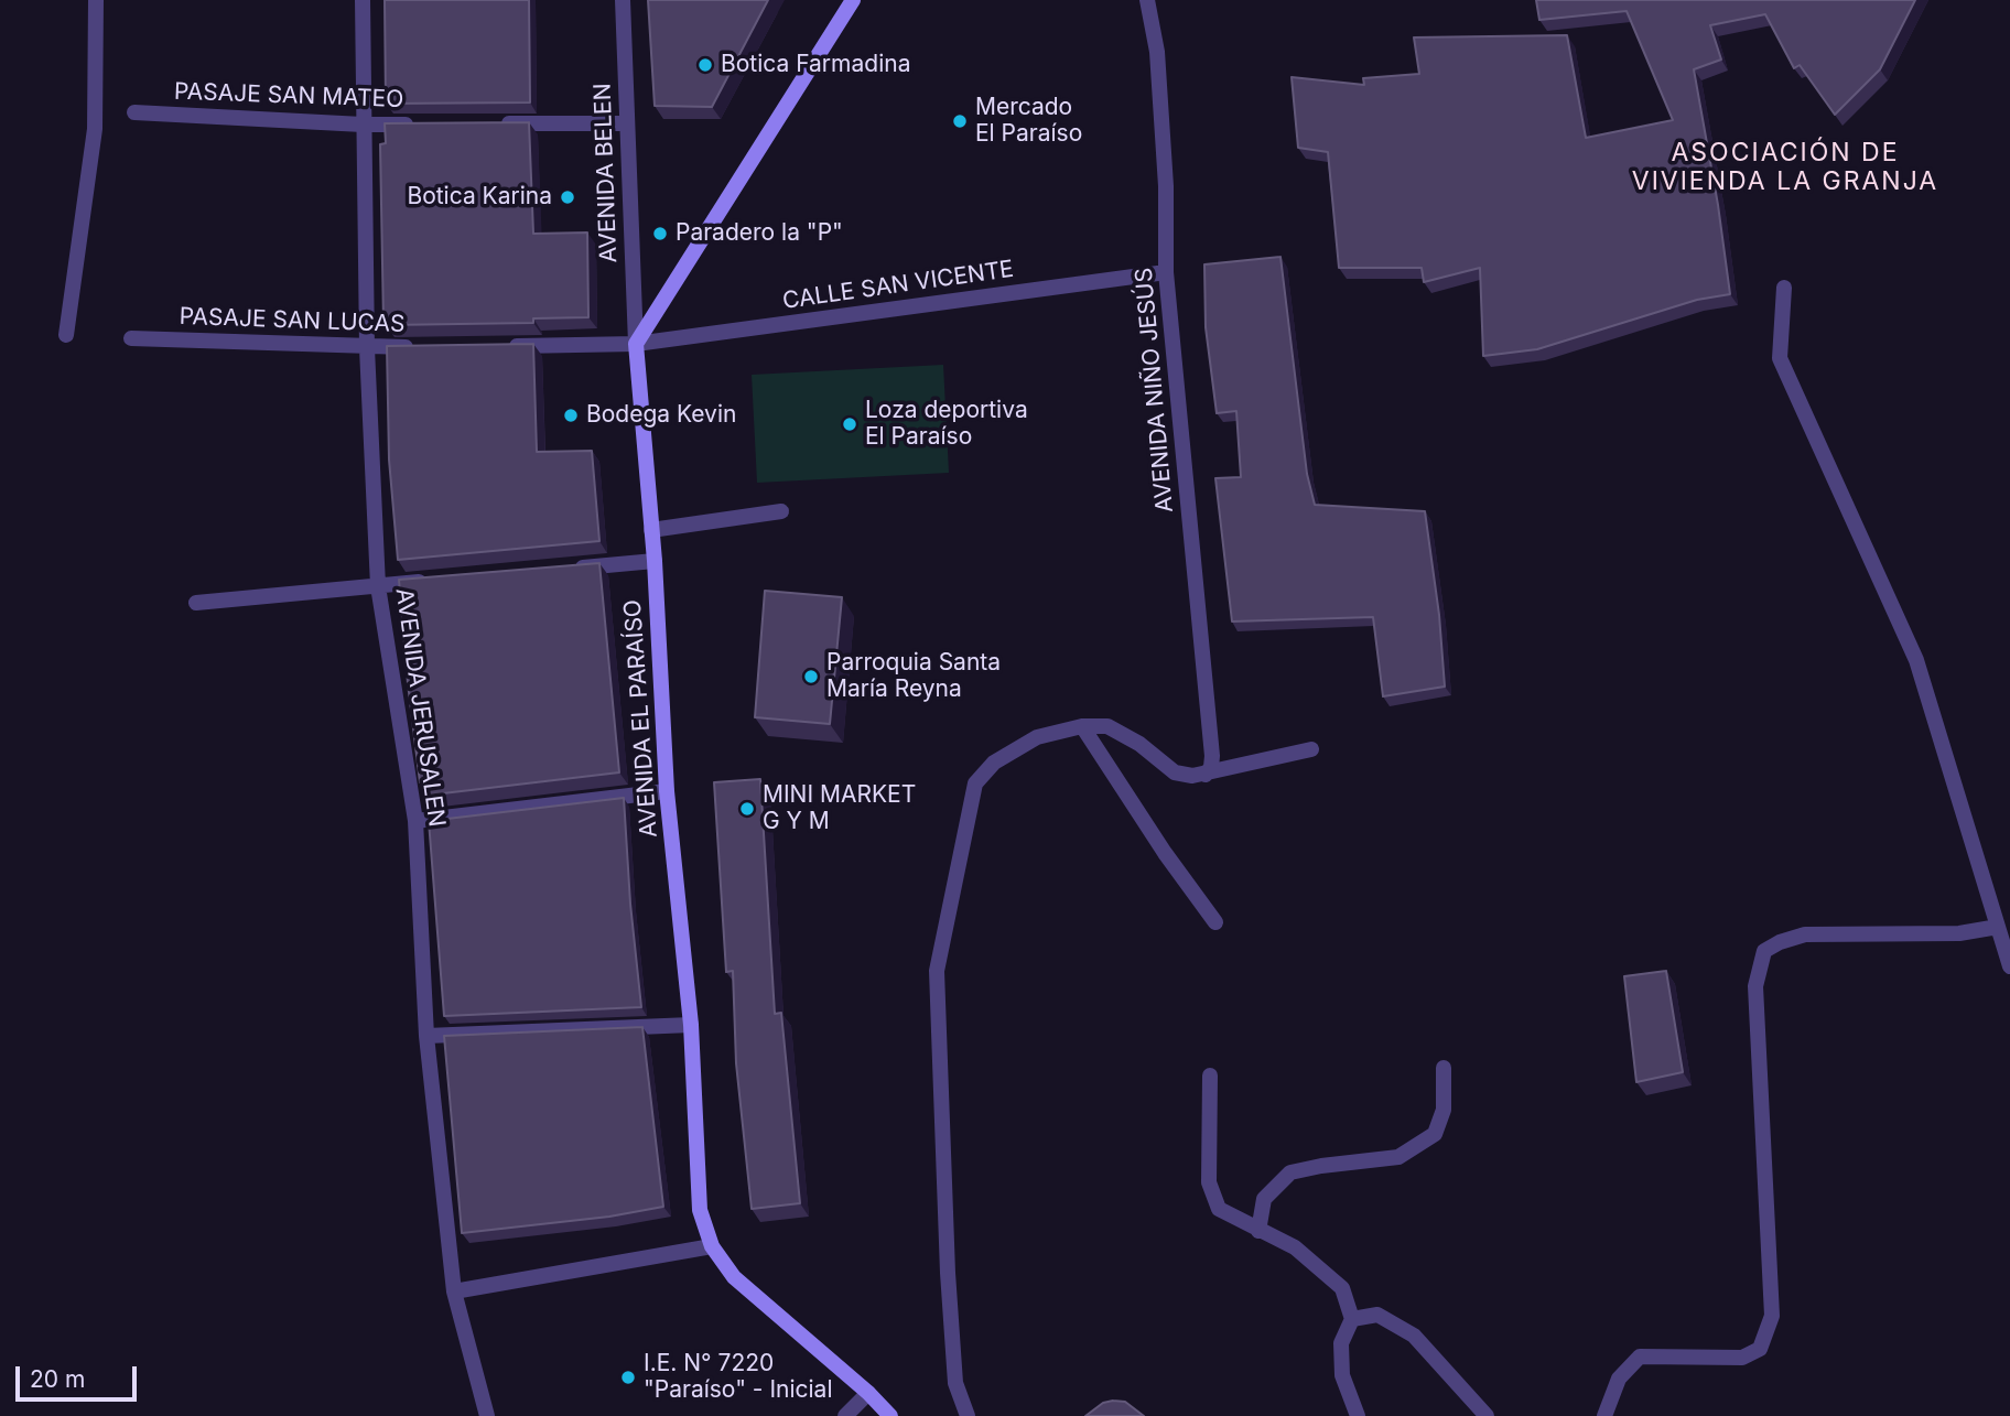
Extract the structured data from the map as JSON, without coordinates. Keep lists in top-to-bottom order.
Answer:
{
  "streets": {
    "street": [
      "PASAJE SAN MATEO",
      "AVENIDA BELEN",
      "CALLE SAN VICENTE",
      "PASAJE SAN LUCAS",
      "AVENIDA NIÑO JESÚS",
      "AVENIDA JERUSALEN",
      "AVENIDA EL PARAÍSO"
    ]
  },
  "crossings": [
    ["PASAJE SAN MATEO", "AVENIDA JERUSALEN"],
    ["AVENIDA BELEN", "CALLE SAN VICENTE"],
    ["AVENIDA BELEN", "AVENIDA EL PARAÍSO"],
    ["CALLE SAN VICENTE", "AVENIDA NIÑO JESÚS"],
    ["CALLE SAN VICENTE", "AVENIDA EL PARAÍSO"],
    ["PASAJE SAN LUCAS", "AVENIDA JERUSALEN"]
  ],
  "districts": ["ASOCIACIÓN DE VIVIENDA LA GRANJA"],
  "places": [
    "Botica Farmadina",
    "Mercado El Paraíso",
    "Botica Karina",
    "Paradero la \"P\"",
    "Bodega Kevin",
    "Loza deportiva El Paraíso",
    "Parroquia Santa María Reyna",
    "MINI MARKET G Y M",
    "I.E. N° 7220 \"Paraíso\" - Inicial"
  ],
  "scale_bar": "20 m"
}
